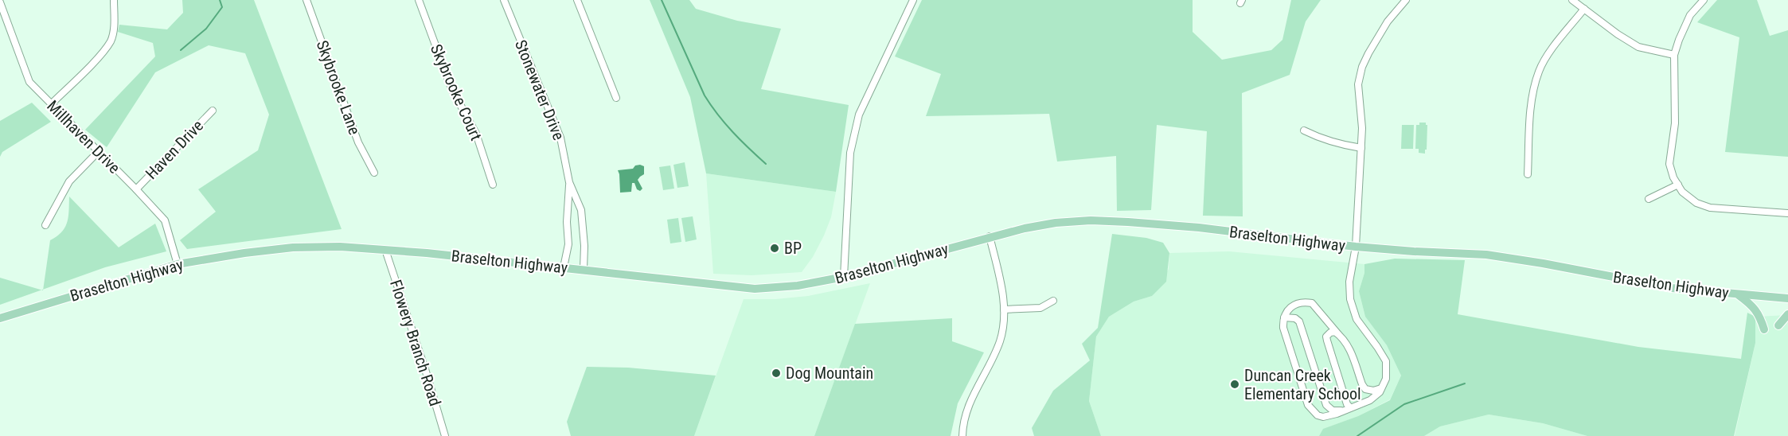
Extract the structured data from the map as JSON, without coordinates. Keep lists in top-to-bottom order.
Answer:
{
  "streets": {
    "main road": ["Braselton Highway"],
    "street": [
      "Skybrooke Lane",
      "Stonewater Drive",
      "Skybrooke Court",
      "Millhaven Drive",
      "Haven Drive",
      "Flowery Branch Road"
    ]
  },
  "crossings": [
    ["Stonewater Drive", "Braselton Highway"],
    ["Millhaven Drive", "Haven Drive"],
    ["Millhaven Drive", "Braselton Highway"],
    ["Braselton Highway", "Flowery Branch Road"]
  ],
  "places": ["BP", "Dog Mountain", "Duncan Creek Elementary School"]
}
